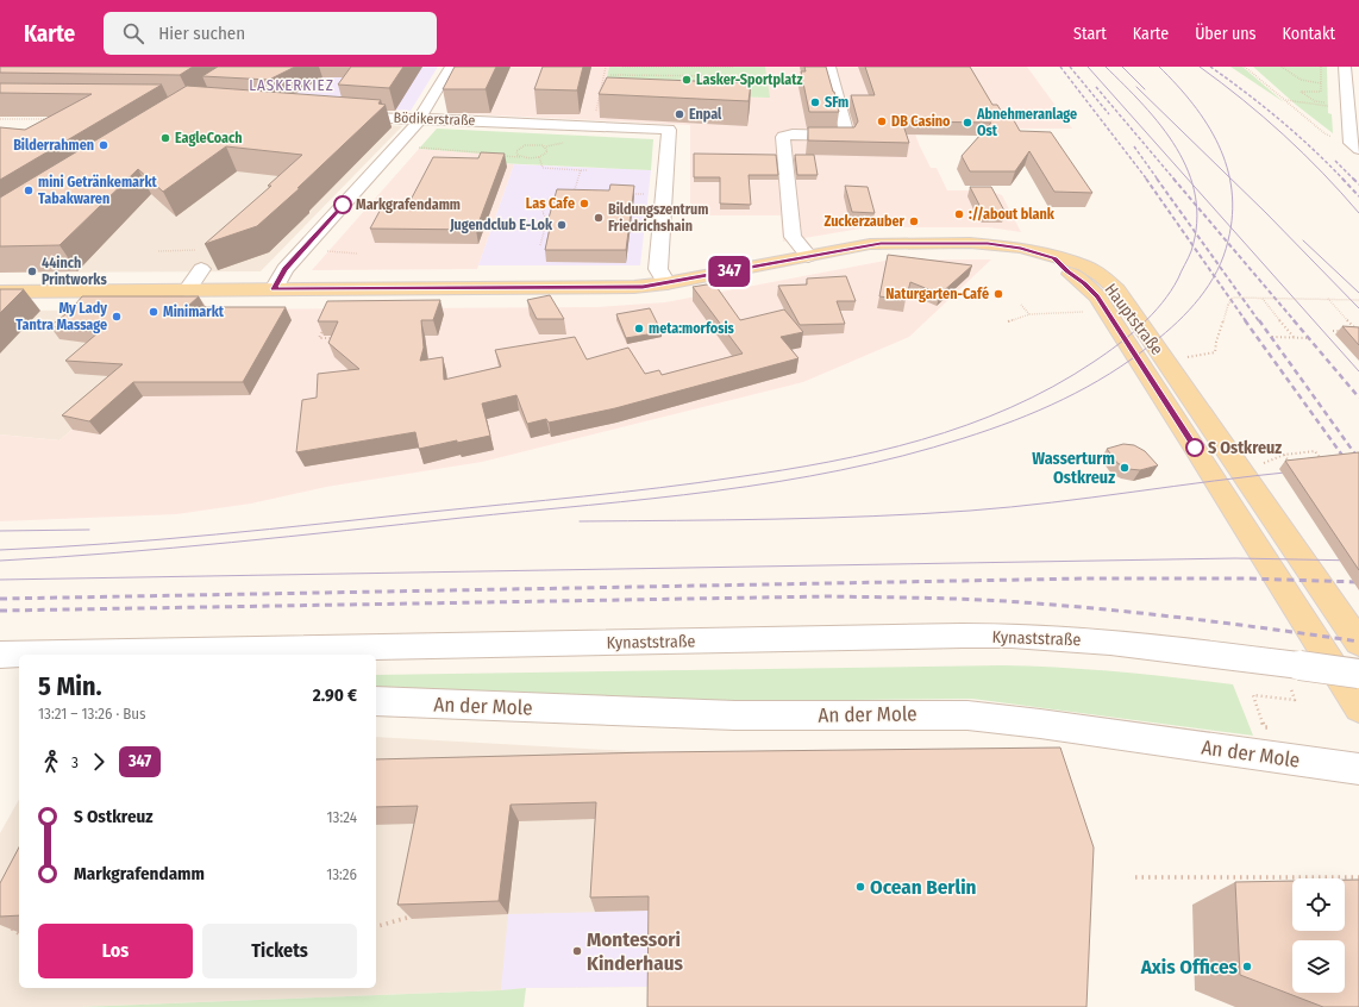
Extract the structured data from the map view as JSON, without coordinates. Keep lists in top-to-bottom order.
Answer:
{
  "streets": {
    "main road": ["Hauptstraße"],
    "street": ["Bödikerstraße", "Kynaststraße", "An der Mole"]
  },
  "districts": ["LASKERKIEZ"],
  "places": [
    "Lasker-Sportplatz",
    "SFm",
    "Enpal",
    "DB Casino",
    "Abnehmeranlage Ost",
    "EagleCoach",
    "Bilderrahmen",
    "mini Getränkemarkt Tabakwaren",
    "Las Cafe",
    "Markgrafendamm",
    "://about blank",
    "Bildungszentrum Friedrichshain",
    "Zuckerzauber",
    "Jugendclub E-Lok",
    "44inch Printworks",
    "Naturgarten-Café",
    "Minimarkt",
    "My Lady Tantra Massage",
    "meta:morfosis",
    "S Ostkreuz",
    "Wasserturm Ostkreuz",
    "Ocean Berlin",
    "Montessori Kinderhaus",
    "Axis Offices"
  ],
  "lines": ["bus line 347"],
  "page": {
    "header": "Karte",
    "search": "Hier suchen",
    "nav": [
      "Start",
      "Karte",
      "Über uns",
      "Kontakt"
    ],
    "on_map": "347",
    "heading": ["5 Min.", "13:21 – 13:26 · Bus", "2.90 €"],
    "legs": ["3", "347"],
    "list": [
      {
        "name": "S Ostkreuz",
        "value": "13:24"
      },
      {
        "name": "Markgrafendamm",
        "value": "13:26"
      }
    ],
    "buttons": ["Los", "Tickets"]
  }
}
